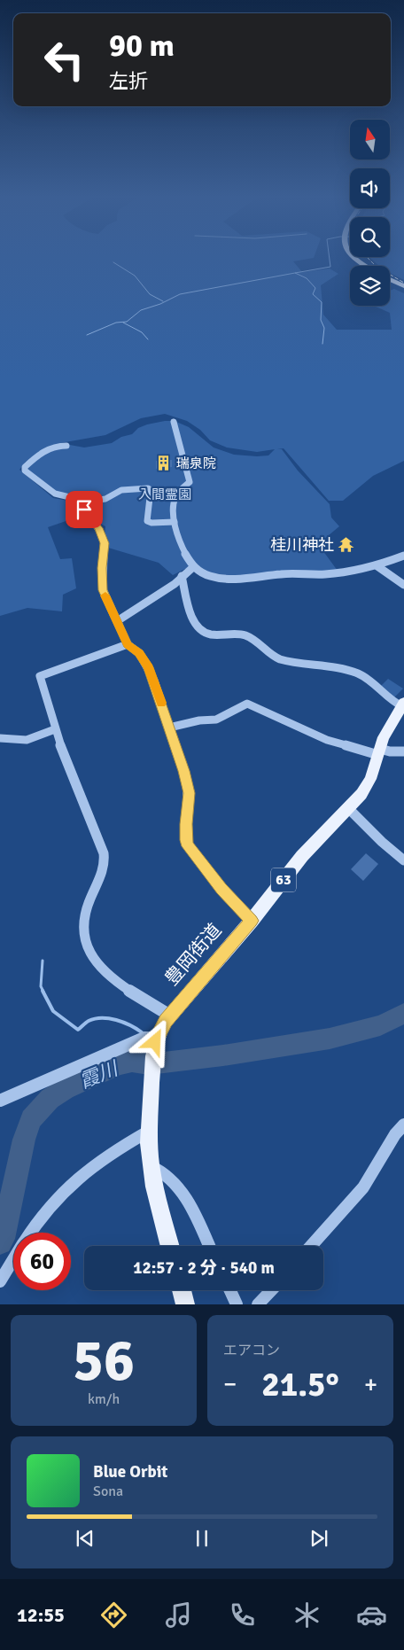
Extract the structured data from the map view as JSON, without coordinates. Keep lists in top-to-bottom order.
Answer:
{
  "streets": {
    "main road": ["63", "豊岡街道"]
  },
  "water": ["霞川"],
  "parks": ["入間霊園"],
  "places": {
    "building": ["瑞泉院"],
    "temple": ["桂川神社"]
  },
  "north": "top",
  "page": {
    "turn": ["90 m", "左折"],
    "limit": "60",
    "trip": "12:57 · 2 分 · 540 m",
    "tile": [
      ["56", "km/h"],
      "エアコン"
    ],
    "heat": ["−", "21.5°", "+"],
    "song": ["Blue Orbit", "Sona"],
    "tabs": "12:55"
  }
}
